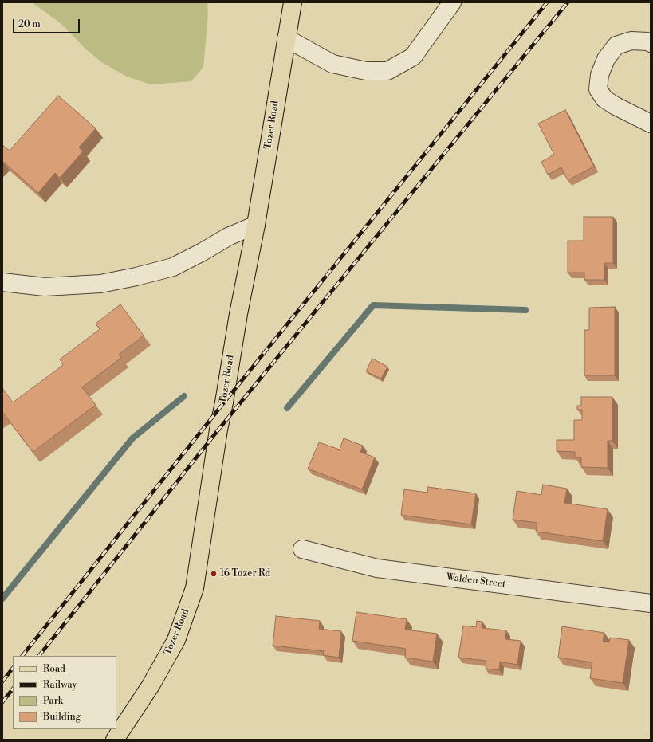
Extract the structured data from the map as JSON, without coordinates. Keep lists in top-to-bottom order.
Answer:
{
  "streets": {
    "main road": ["Tozer Road"],
    "street": ["Walden Street"]
  },
  "places": ["16 Tozer Rd"],
  "legend": [
    "Road",
    "Railway",
    "Park",
    "Building"
  ],
  "scale_bar": "20 m"
}
